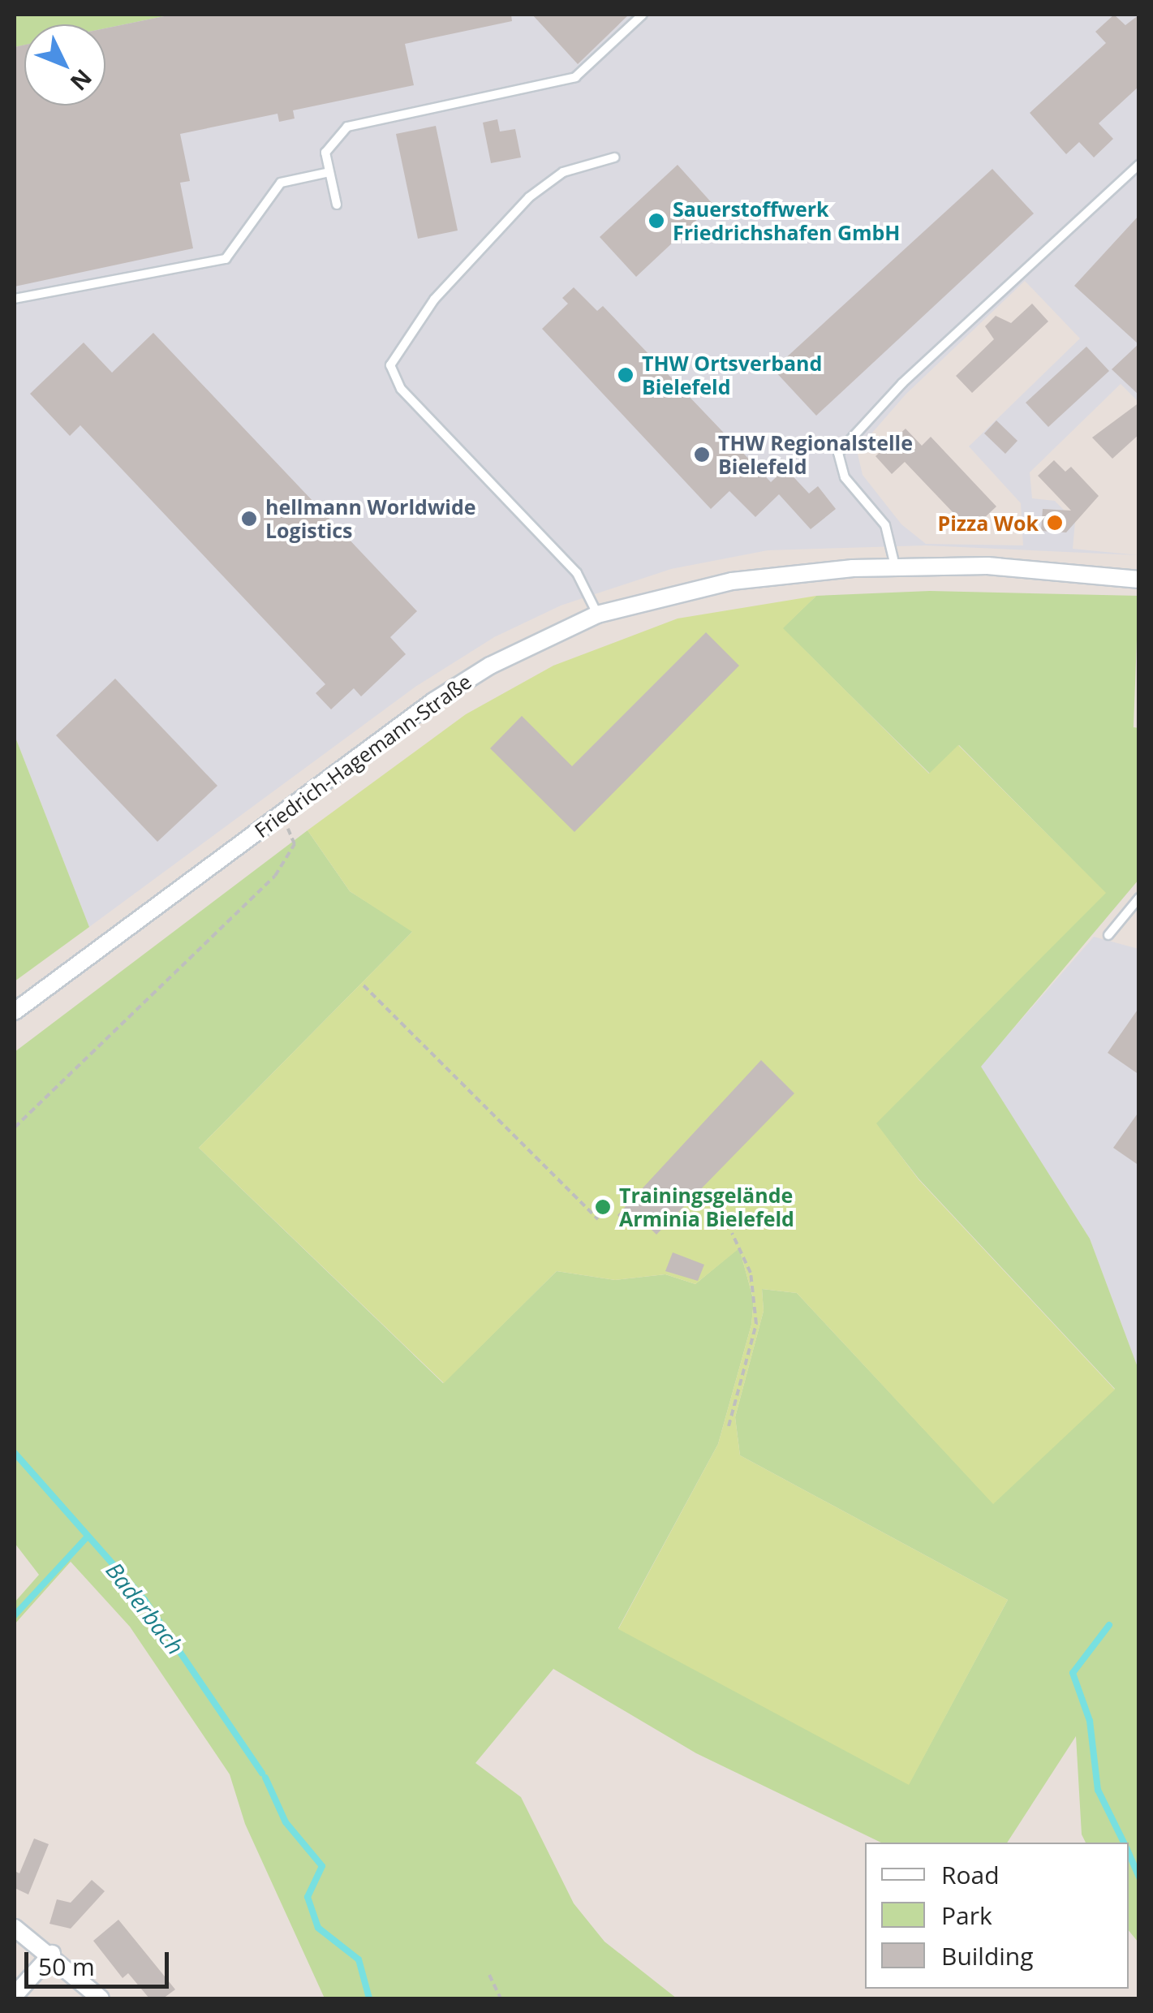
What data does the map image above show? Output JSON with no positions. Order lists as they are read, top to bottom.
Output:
{
  "streets": {
    "street": ["Friedrich-Hagemann-Straße"]
  },
  "water": ["Baderbach"],
  "places": [
    "Sauerstoffwerk Friedrichshafen GmbH",
    "THW Ortsverband Bielefeld",
    "THW Regionalstelle Bielefeld",
    "hellmann Worldwide Logistics",
    "Pizza Wok",
    "Trainingsgelände Arminia Bielefeld"
  ],
  "legend": ["Road", "Park", "Building"],
  "scale_bar": "50 m",
  "north": "bottom right"
}
